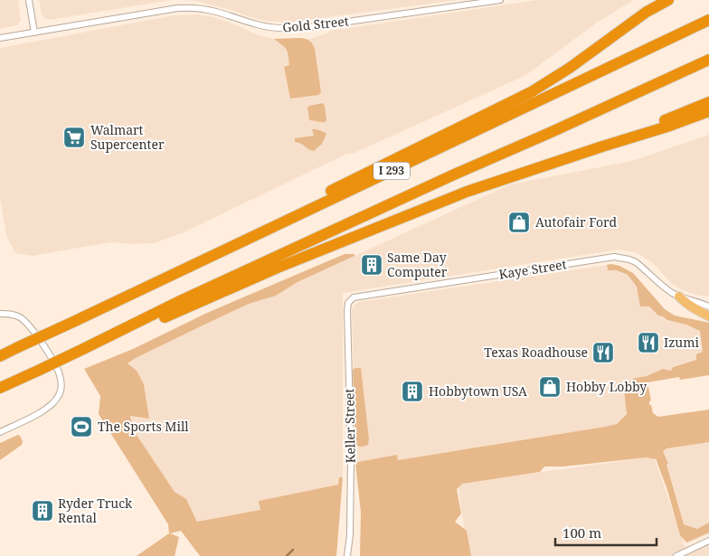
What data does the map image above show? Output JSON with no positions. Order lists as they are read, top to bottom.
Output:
{
  "streets": {
    "highway": ["I 293"],
    "street": ["Gold Street", "Kaye Street", "Keller Street"]
  },
  "crossings": [
    ["Kaye Street", "Keller Street"]
  ],
  "places": {
    "supermarket": ["Walmart Supercenter"],
    "shop": ["Autofair Ford", "Hobby Lobby"],
    "building": ["Same Day Computer", "Hobbytown USA", "Ryder Truck Rental"],
    "restaurant": ["Izumi", "Texas Roadhouse"],
    "sports": ["The Sports Mill"]
  },
  "scale_bar": "100 m"
}
